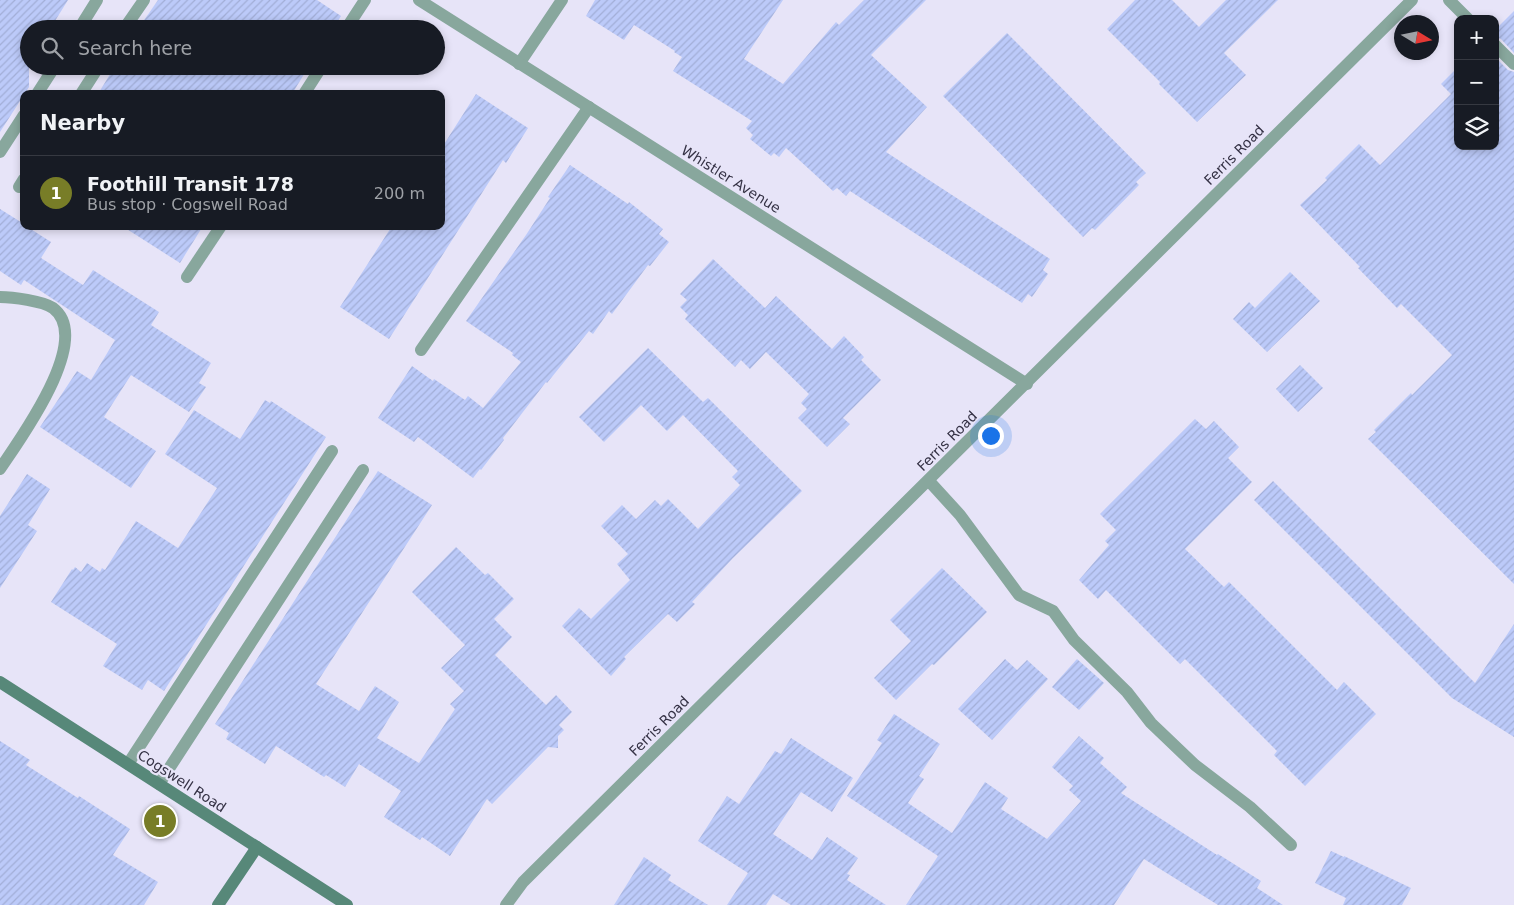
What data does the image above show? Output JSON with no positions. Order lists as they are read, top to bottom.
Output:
{
  "streets": {
    "street": ["Ferris Road", "Whistler Avenue", "Cogswell Road"]
  },
  "crossings": [
    ["Ferris Road", "Whistler Avenue"]
  ],
  "north": "right",
  "page": {
    "map_buttons": ["+", "−"],
    "search": "Search here",
    "heading": "Nearby",
    "list": [
      {
        "mark": "1",
        "name": "Foothill Transit 178",
        "note": "Bus stop · Cogswell Road",
        "value": "200 m"
      }
    ],
    "pins": "1"
  }
}
